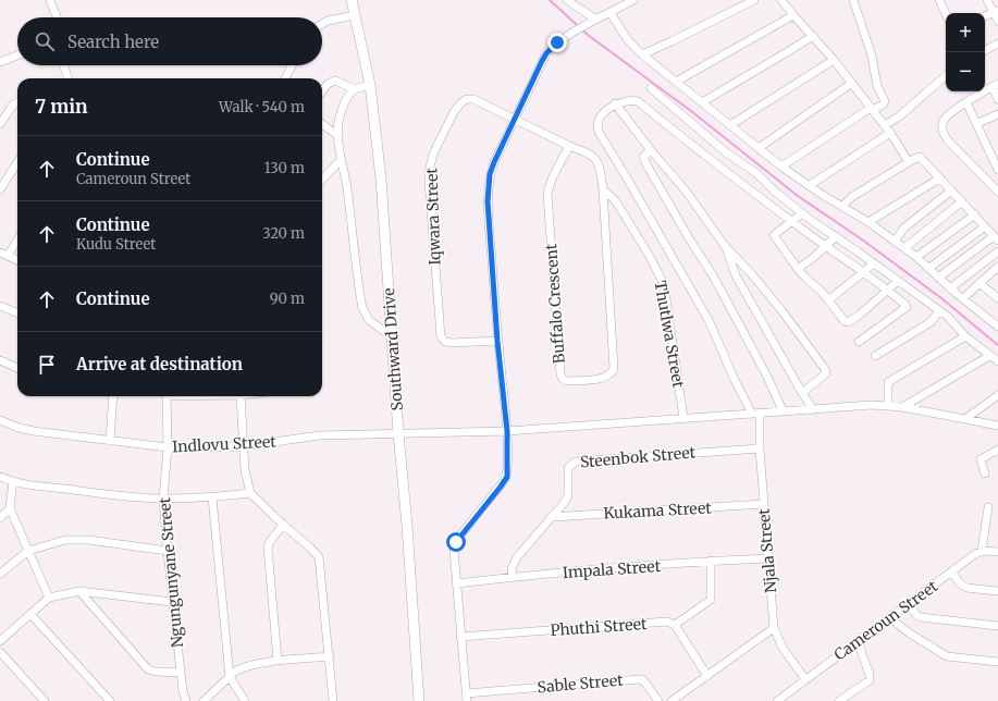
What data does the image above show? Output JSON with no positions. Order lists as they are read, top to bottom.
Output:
{
  "streets": {
    "main road": ["Southward Drive"],
    "street": [
      "Iqwara Street",
      "Buffalo Crescent",
      "Thutlwa Street",
      "Indlovu Street",
      "Steenbok Street",
      "Kukama Street",
      "Njala Street",
      "Impala Street",
      "Ngungunyane Street",
      "Cameroun Street",
      "Phuthi Street",
      "Sable Street"
    ]
  },
  "crossings": [
    ["Buffalo Crescent", "Thutlwa Street"],
    ["Thutlwa Street", "Indlovu Street"],
    ["Southward Drive", "Indlovu Street"],
    ["Indlovu Street", "Njala Street"],
    ["Indlovu Street", "Ngungunyane Street"],
    ["Steenbok Street", "Kukama Street"],
    ["Steenbok Street", "Njala Street"],
    ["Steenbok Street", "Impala Street"],
    ["Kukama Street", "Njala Street"],
    ["Njala Street", "Impala Street"],
    ["Njala Street", "Cameroun Street"]
  ],
  "page": {
    "map_buttons": ["+", "−"],
    "search": "Search here",
    "heading": ["7 min", "Walk · 540 m"],
    "list": [
      ["Continue", "Cameroun Street", "130 m"],
      ["Continue", "Kudu Street", "320 m"],
      ["Continue", "90 m"],
      "Arrive at destination"
    ]
  }
}
